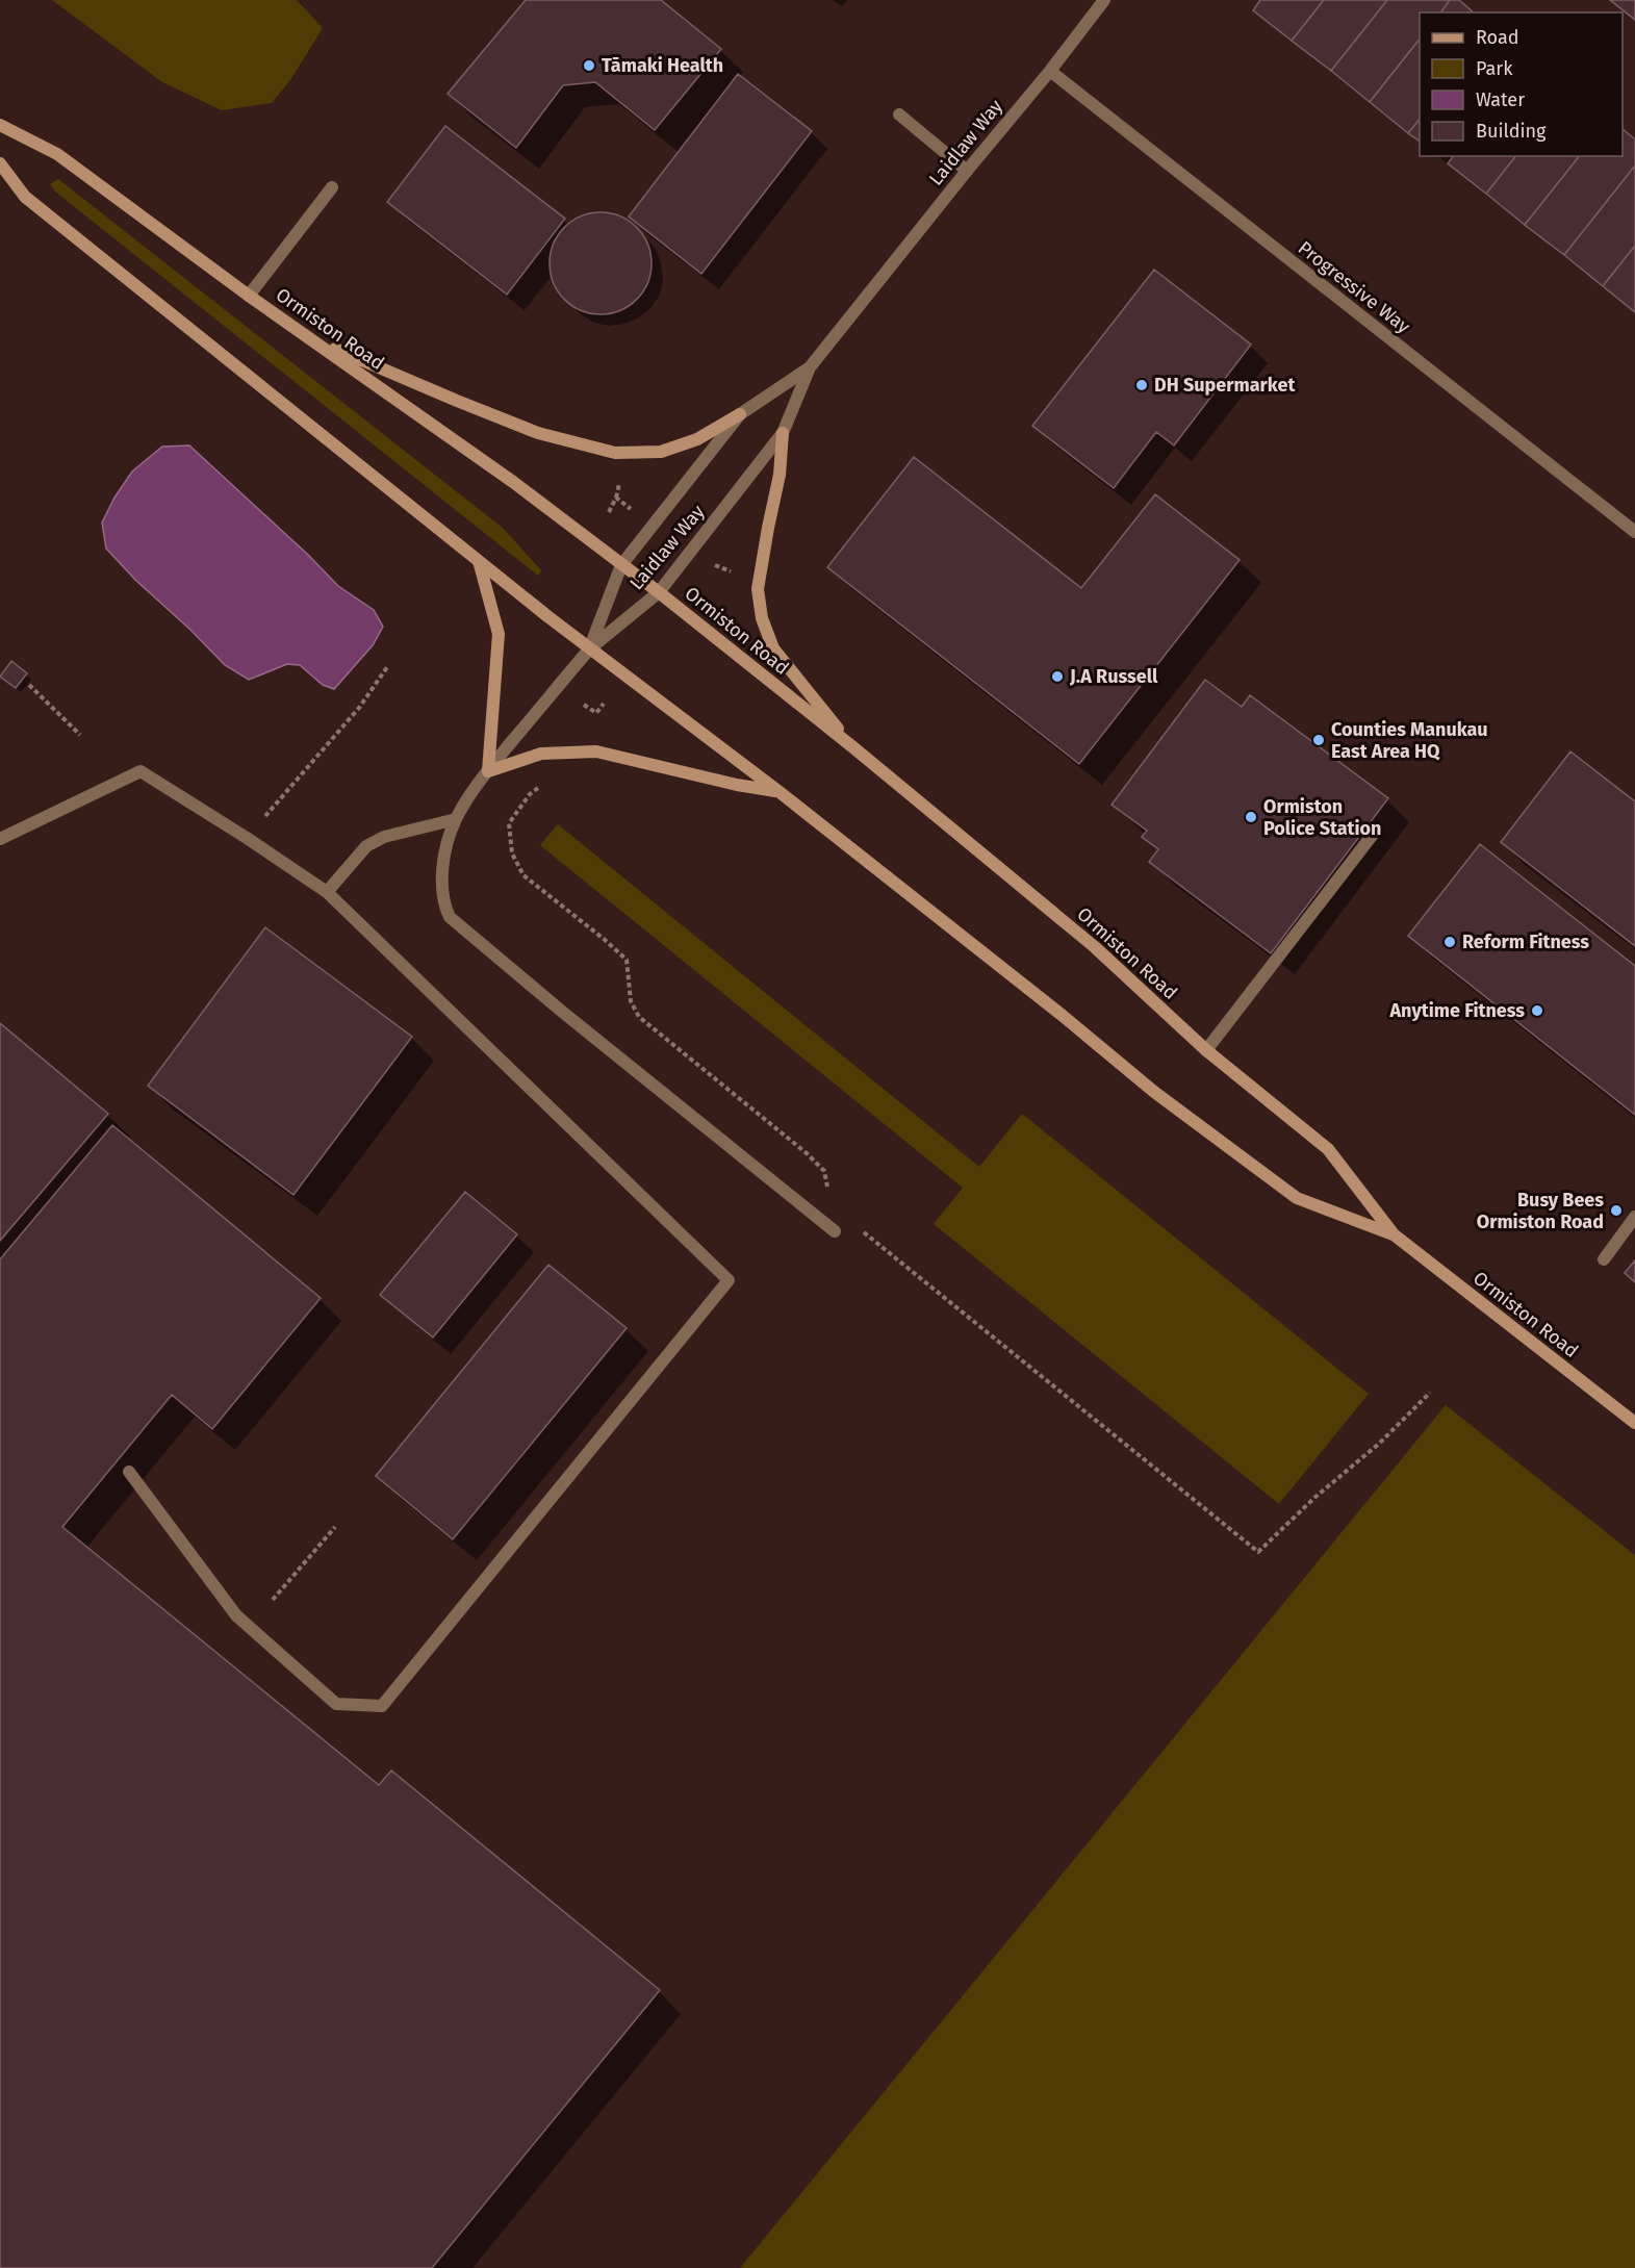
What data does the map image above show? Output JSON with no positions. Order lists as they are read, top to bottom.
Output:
{
  "streets": {
    "main road": ["Ormiston Road"],
    "street": ["Laidlaw Way", "Progressive Way"]
  },
  "crossings": [
    ["Laidlaw Way", "Progressive Way"],
    ["Laidlaw Way", "Ormiston Road"]
  ],
  "places": [
    "Tāmaki Health",
    "DH Supermarket",
    "J.A Russell",
    "Counties Manukau East Area HQ",
    "Ormiston Police Station",
    "Reform Fitness",
    "Anytime Fitness",
    "Busy Bees Ormiston Road"
  ],
  "legend": [
    "Road",
    "Park",
    "Water",
    "Building"
  ]
}
